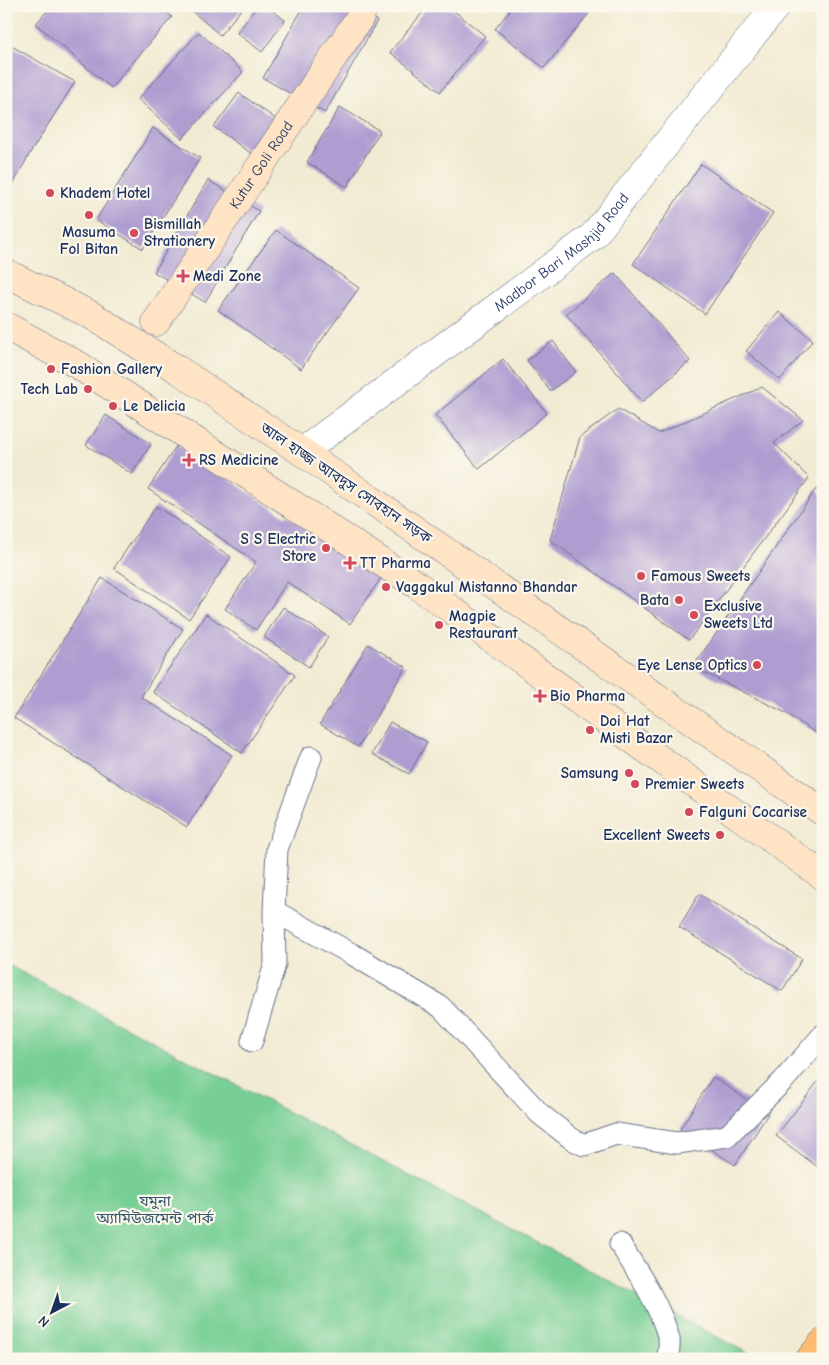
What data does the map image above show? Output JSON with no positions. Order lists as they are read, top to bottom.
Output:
{
  "streets": {
    "street": ["Kutur Goli Road", "Madbor Bari Mashjid Road", "আল হাজ্জ আবদুস সোবহান সড়ক"]
  },
  "crossings": [
    ["Madbor Bari Mashjid Road", "আল হাজ্জ আবদুস সোবহান সড়ক"]
  ],
  "parks": ["যমুনা অ্যামিউজমেন্ট পার্ক"],
  "places": {
    "other": [
      "Khadem Hotel",
      "Masuma Fol Bitan",
      "Bismillah Strationery",
      "Fashion Gallery",
      "Tech Lab",
      "Le Delicia",
      "S S Electric Store",
      "Famous Sweets",
      "Vaggakul Mistanno Bhandar",
      "Bata",
      "Exclusive Sweets Ltd",
      "Magpie Restaurant",
      "Eye Lense Optics",
      "Doi Hat Misti Bazar",
      "Samsung",
      "Premier Sweets",
      "Falguni Cocarise",
      "Excellent Sweets"
    ],
    "health": [
      "Medi Zone",
      "RS Medicine",
      "TT Pharma",
      "Bio Pharma"
    ]
  },
  "north": "bottom left"
}
